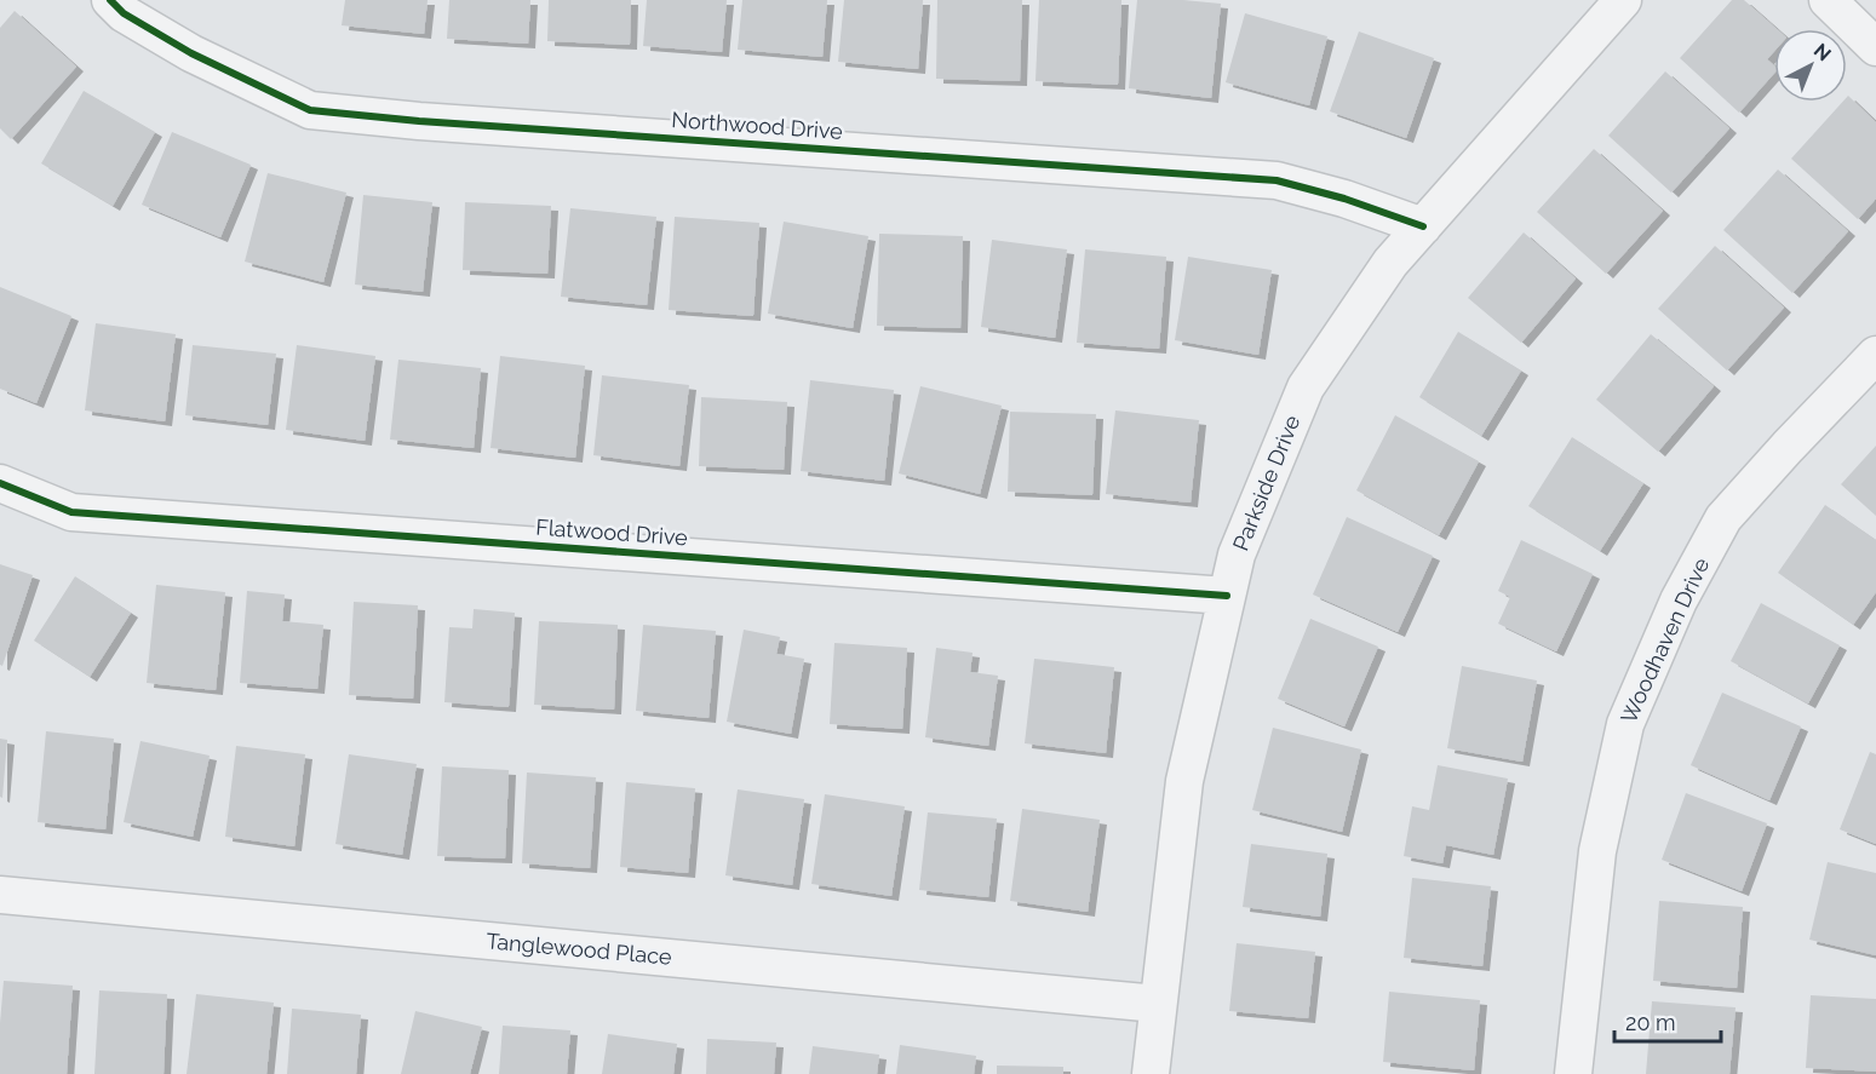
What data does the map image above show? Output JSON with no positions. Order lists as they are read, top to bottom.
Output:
{
  "streets": {
    "street": [
      "Northwood Drive",
      "Parkside Drive",
      "Flatwood Drive",
      "Woodhaven Drive",
      "Tanglewood Place"
    ]
  },
  "crossings": [
    ["Northwood Drive", "Parkside Drive"],
    ["Parkside Drive", "Flatwood Drive"],
    ["Parkside Drive", "Tanglewood Place"]
  ],
  "scale_bar": "20 m",
  "north": "top right"
}
